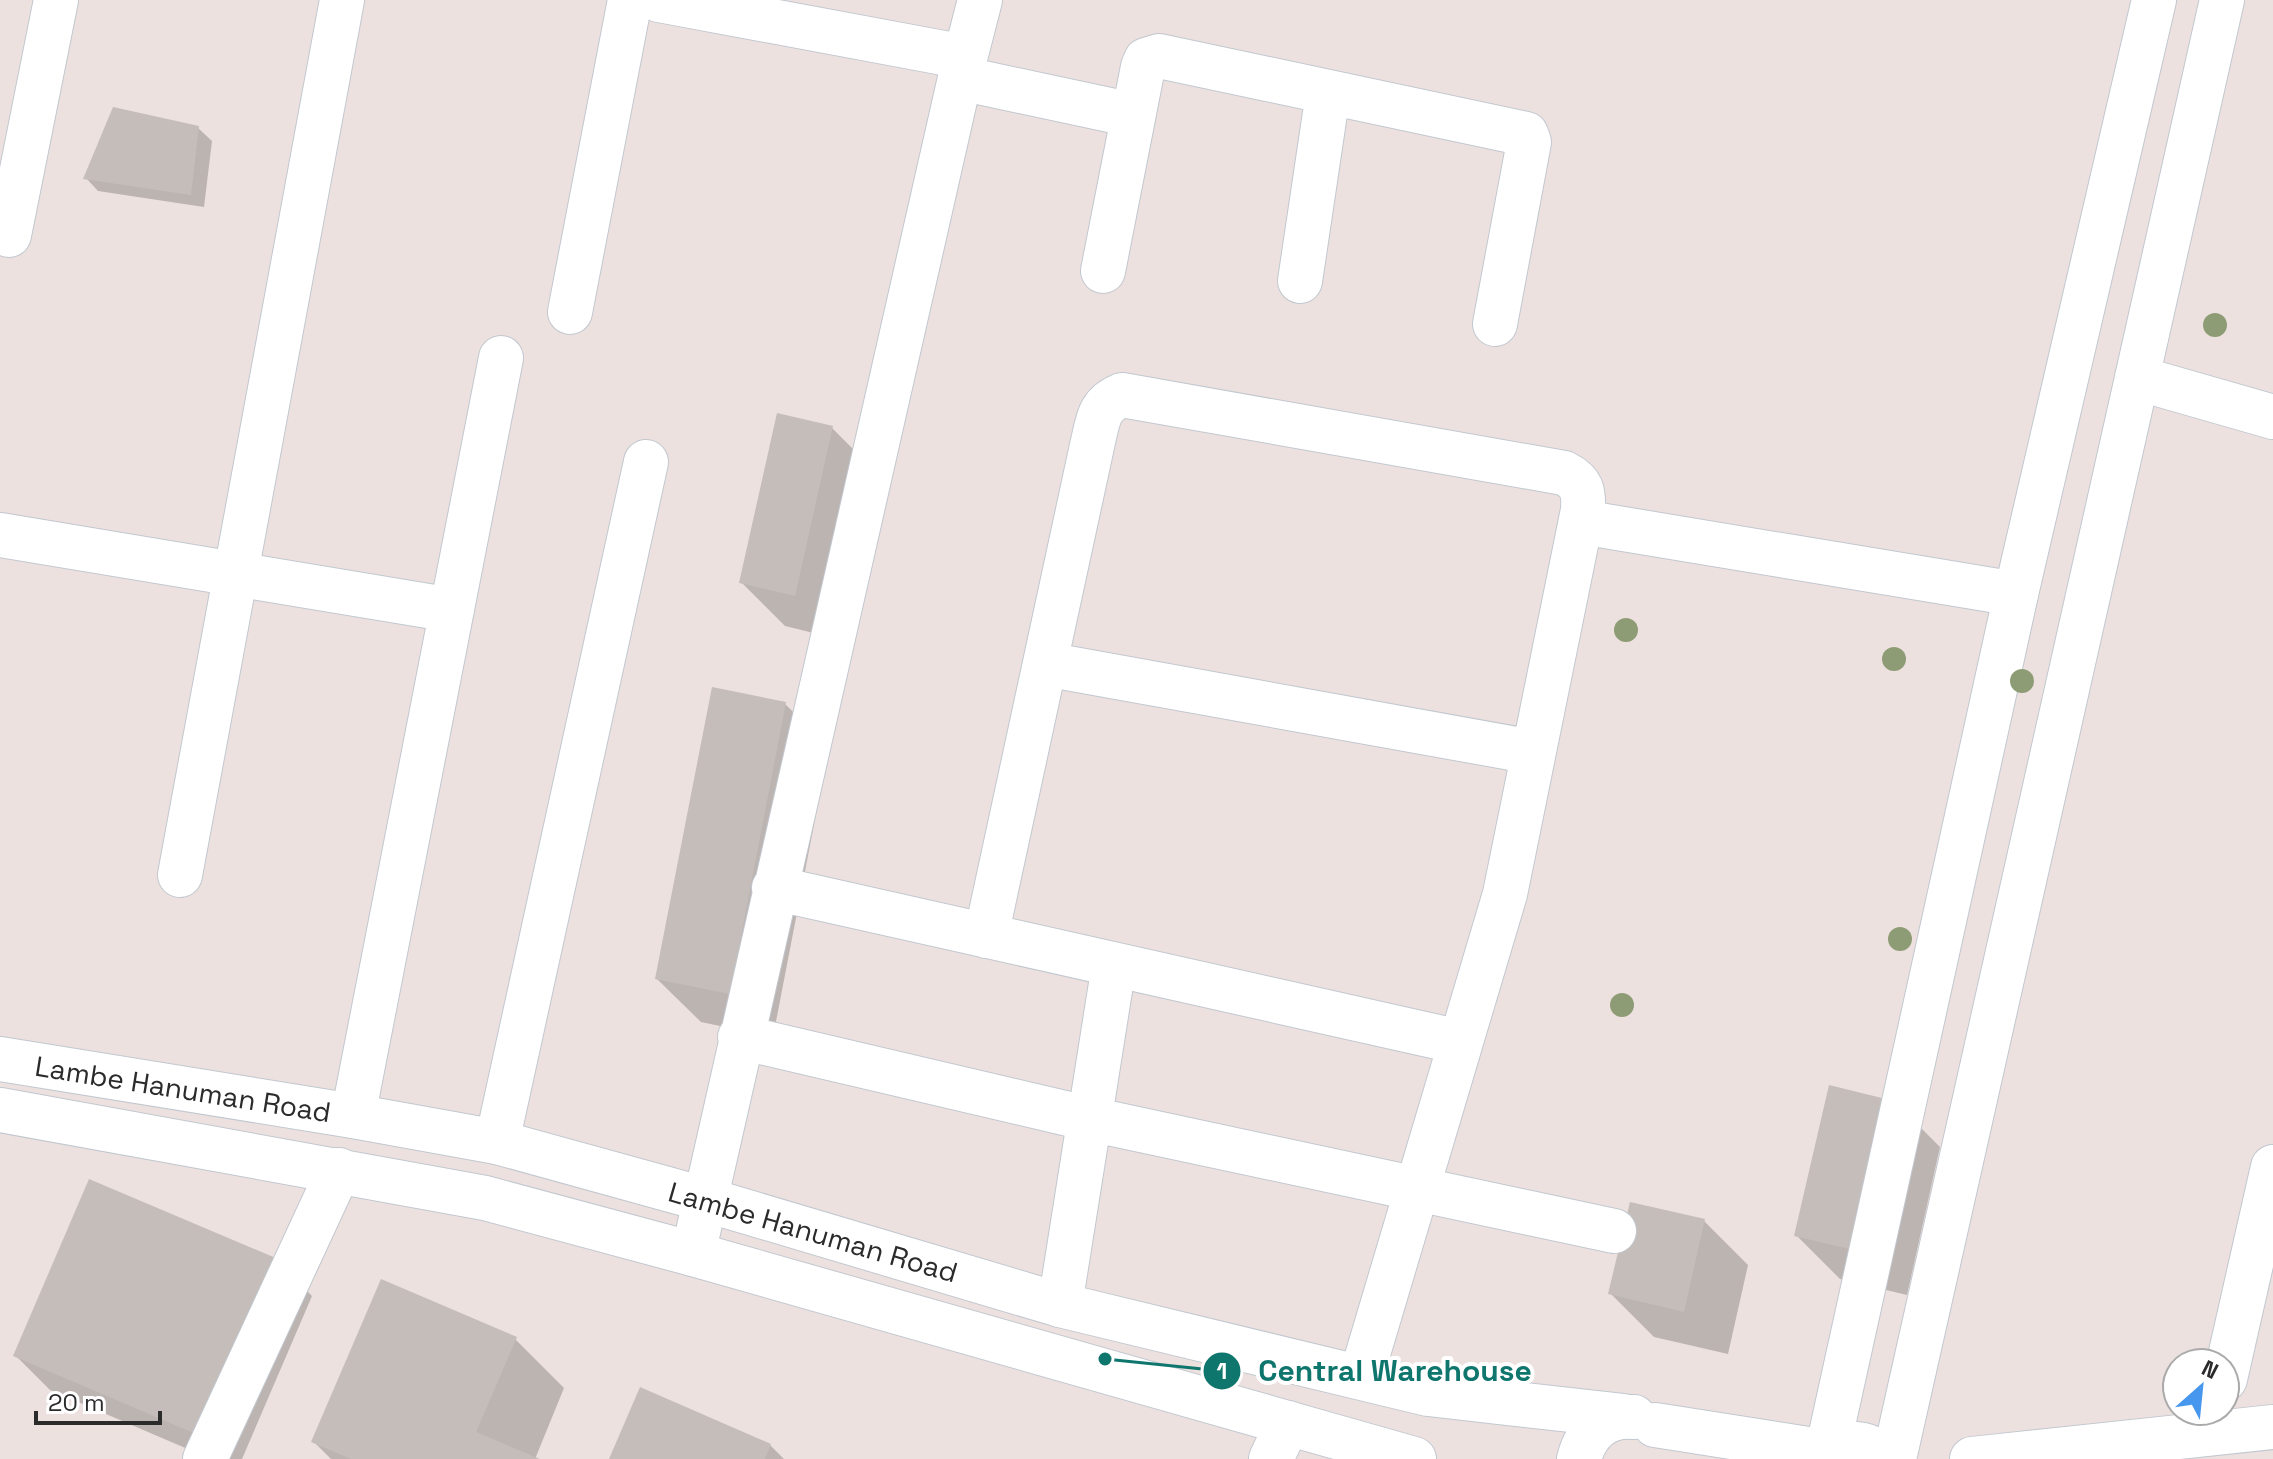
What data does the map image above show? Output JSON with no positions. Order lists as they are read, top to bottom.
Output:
{
  "streets": {
    "street": ["Lambe Hanuman Road"]
  },
  "places": ["Central Warehouse"],
  "scale_bar": "20 m",
  "north": "top right"
}
